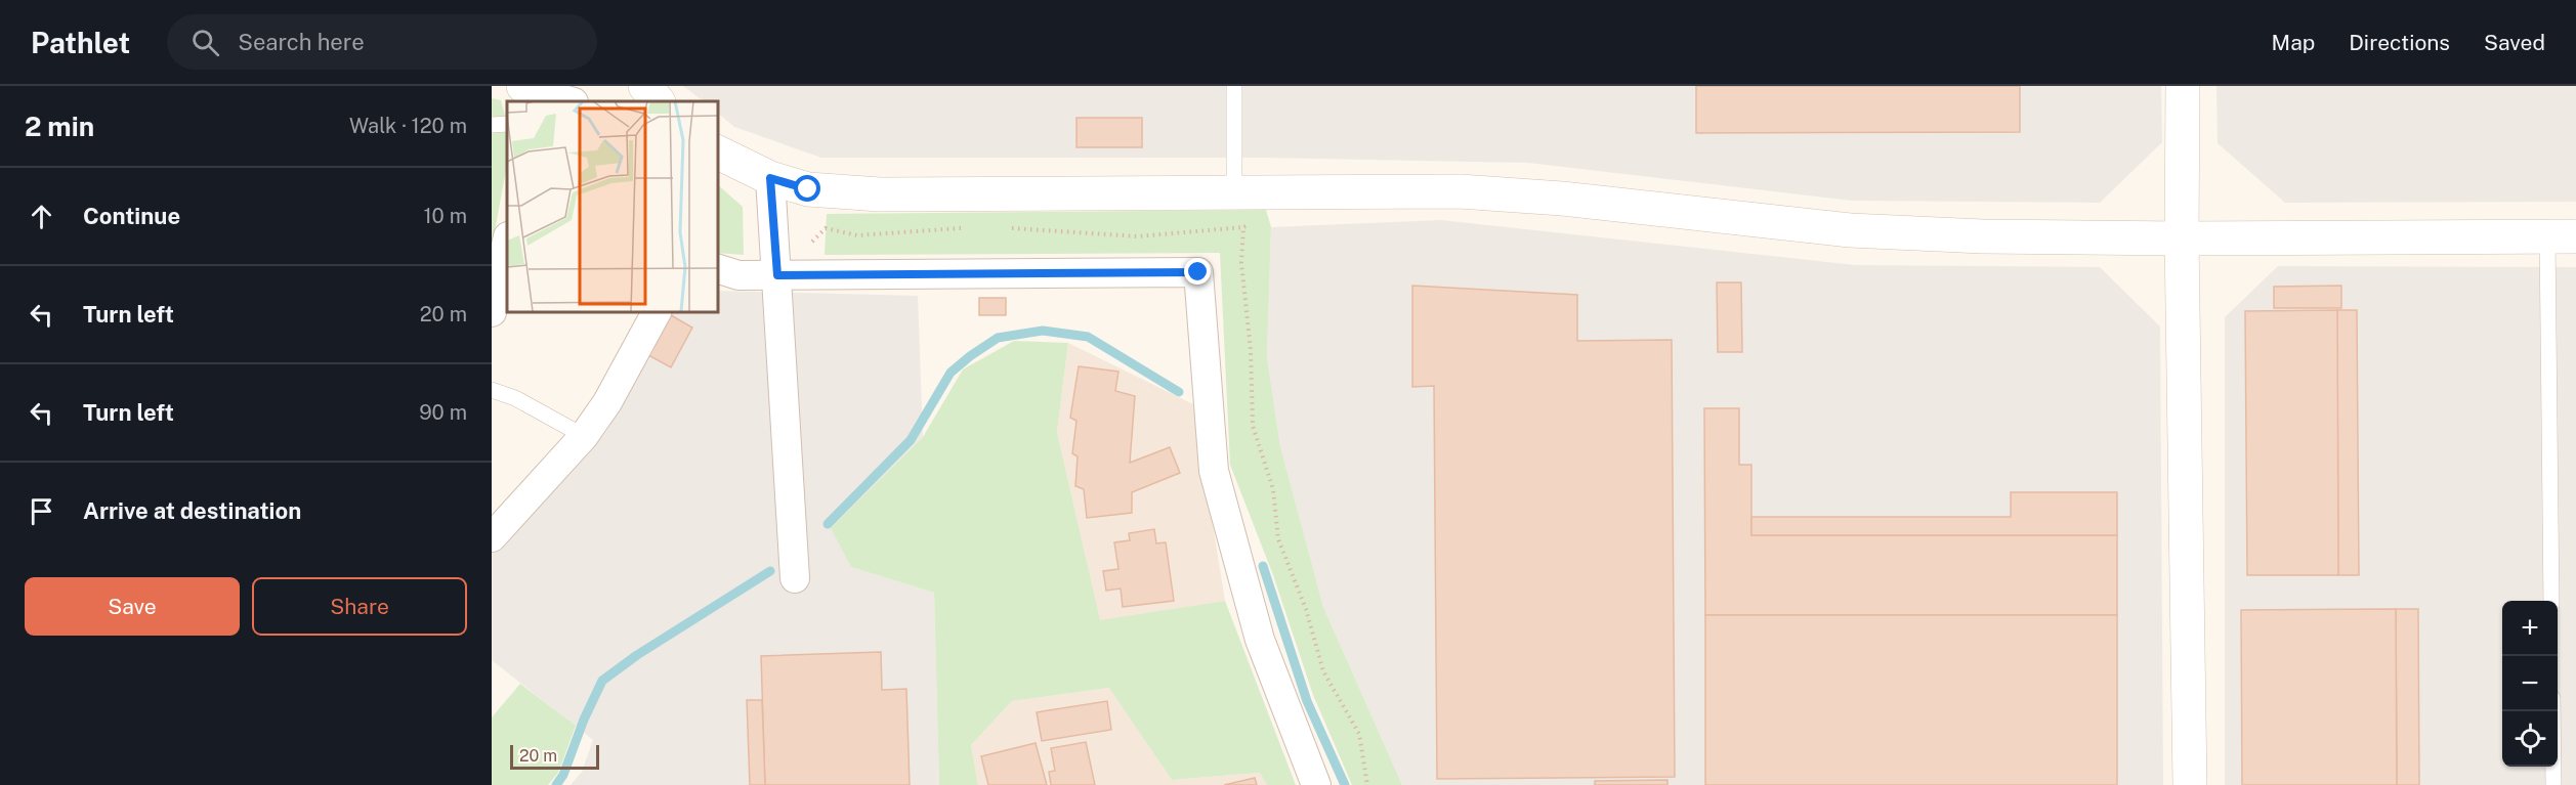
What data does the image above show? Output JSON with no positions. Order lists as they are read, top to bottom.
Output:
{
  "scale_bar": "20 m",
  "page": {
    "header": "Pathlet",
    "search": "Search here",
    "nav": ["Map", "Directions", "Saved"],
    "heading": ["2 min", "Walk · 120 m"],
    "list": [
      ["Continue", "10 m"],
      ["Turn left", "20 m"],
      ["Turn left", "90 m"],
      "Arrive at destination"
    ],
    "buttons": ["Save", "Share"],
    "map_buttons": ["+", "−"],
    "scale": "20 m"
  }
}
